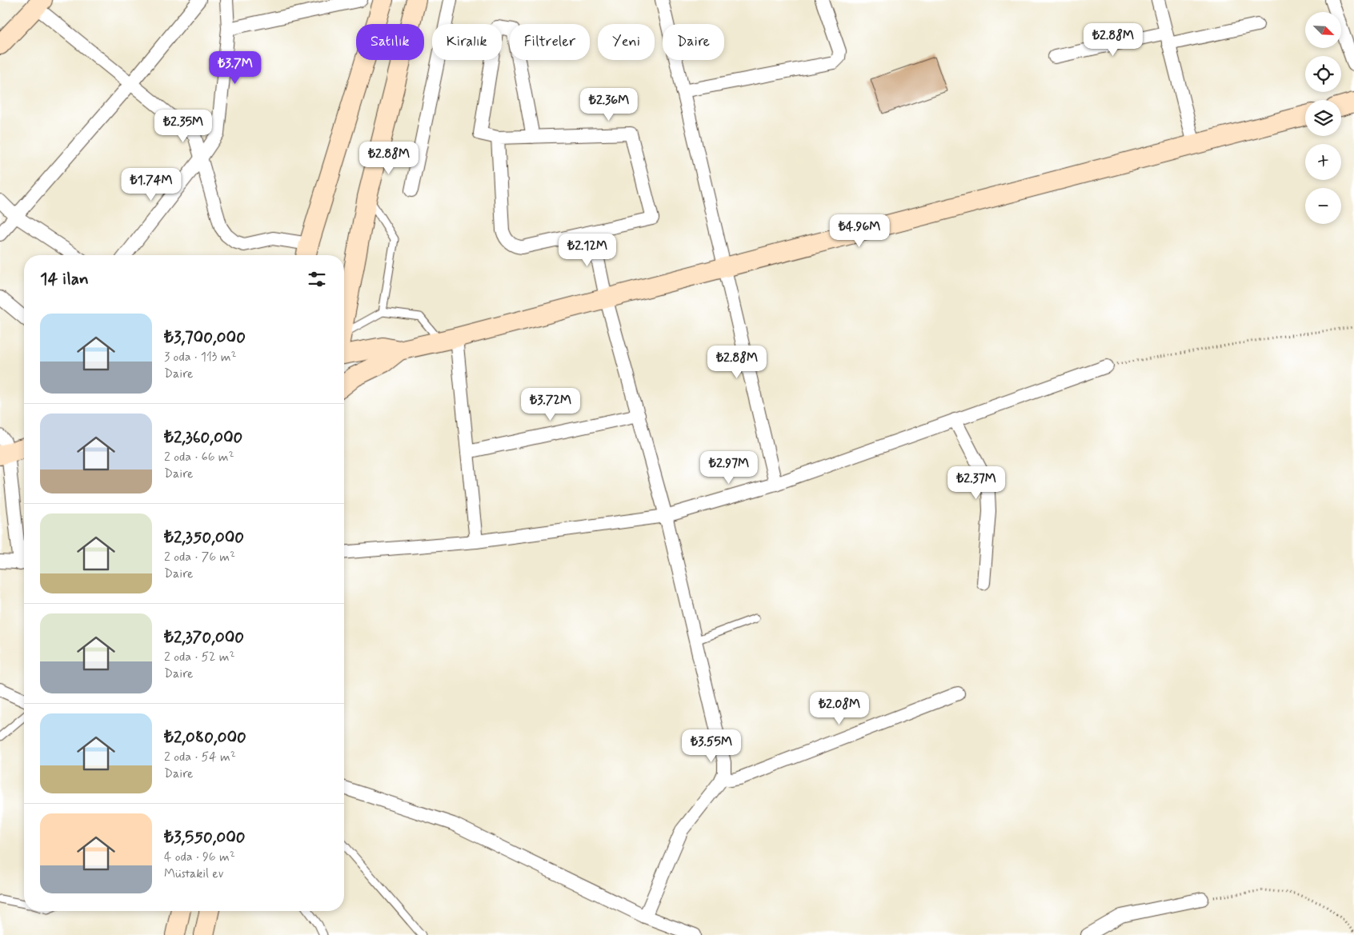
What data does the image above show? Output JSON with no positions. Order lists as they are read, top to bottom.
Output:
{
  "north": "bottom right",
  "page": {
    "map_buttons": ["+", "−"],
    "price": [
      "₺2.88M",
      "₺3.7M",
      "₺2.36M",
      "₺2.35M",
      "₺2.88M",
      "₺1.74M",
      "₺4.96M",
      "₺2.12M",
      "₺2.88M",
      "₺3.72M",
      "₺2.97M",
      "₺2.37M",
      "₺2.08M",
      "₺3.55M"
    ],
    "chip": [
      "Satılık",
      "Kiralık",
      "Filtreler",
      "Yeni",
      "Daire"
    ],
    "heading": "14 ilan",
    "list": [
      {
        "name": "₺3,700,000",
        "note": "3 oda · 113 m² · Daire"
      },
      {
        "name": "₺2,360,000",
        "note": "2 oda · 66 m² · Daire"
      },
      {
        "name": "₺2,350,000",
        "note": "2 oda · 76 m² · Daire"
      },
      {
        "name": "₺2,370,000",
        "note": "2 oda · 52 m² · Daire"
      },
      {
        "name": "₺2,080,000",
        "note": "2 oda · 54 m² · Daire"
      },
      {
        "name": "₺3,550,000",
        "note": "4 oda · 96 m² · Müstakil ev"
      }
    ]
  }
}
